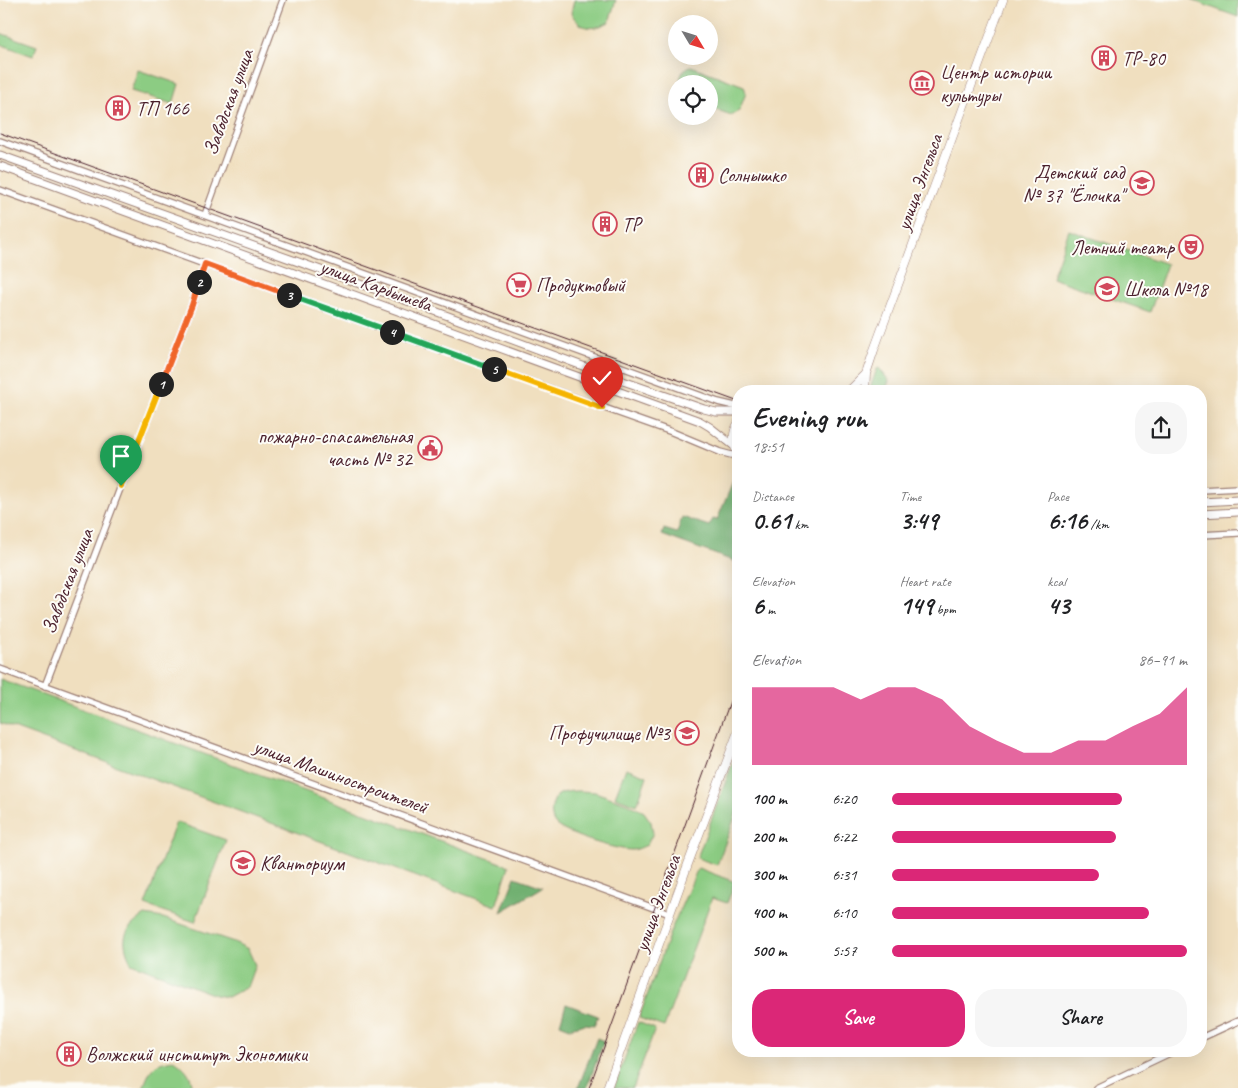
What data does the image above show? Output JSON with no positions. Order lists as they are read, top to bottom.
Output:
{
  "streets": {
    "main road": ["улица Энгельса"],
    "street": ["Заводская улица", "улица Карбышева", "улица Машиностроителей"]
  },
  "crossings": [
    ["Заводская улица", "улица Карбышева"],
    ["Заводская улица", "улица Машиностроителей"],
    ["улица Энгельса", "улица Машиностроителей"]
  ],
  "places": {
    "building": [
      "ТР-80",
      "ТП 166",
      "Солнышко",
      "ТР",
      "Волжский институт Экономики"
    ],
    "museum": ["Центр истории культуры"],
    "school or university": [
      "Детский сад № 37 \"Ёлочка\"",
      "Школа №18",
      "Профучилище №3",
      "Кванториум"
    ],
    "theatre": ["Летний театр"],
    "supermarket": ["Продуктовый"],
    "public building": ["пожарно-спасательная часть № 32"]
  },
  "north": "bottom right",
  "page": {
    "pins": [
      "2",
      "3",
      "4",
      "5",
      "1"
    ],
    "heading": ["Evening run", "18:51"],
    "stats": [
      ["Distance", "0.61 km"],
      ["Time", "3:49"],
      ["Pace", "6:16 /km"],
      ["Elevation", "6 m"],
      ["Heart rate", "149 bpm"],
      ["kcal", "43"]
    ],
    "chart": ["Elevation", "86–91 m"],
    "list": [
      {
        "name": "100 m",
        "note": "6:20"
      },
      {
        "name": "200 m",
        "note": "6:22"
      },
      {
        "name": "300 m",
        "note": "6:31"
      },
      {
        "name": "400 m",
        "note": "6:10"
      },
      {
        "name": "500 m",
        "note": "5:57"
      }
    ],
    "buttons": ["Save", "Share"]
  }
}
